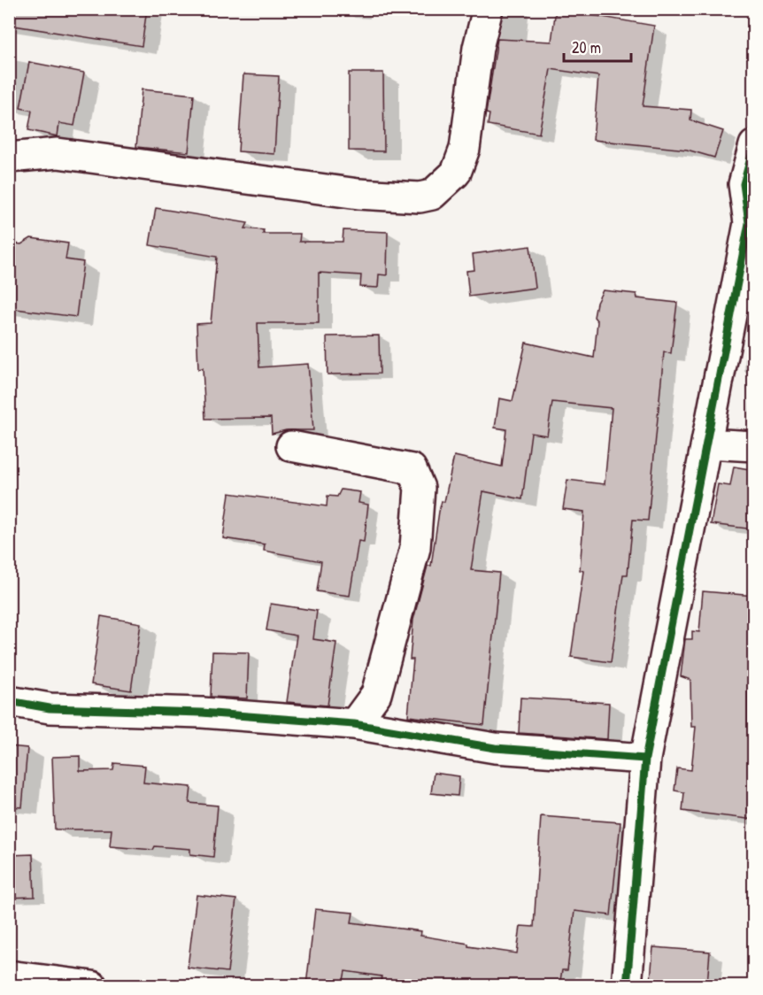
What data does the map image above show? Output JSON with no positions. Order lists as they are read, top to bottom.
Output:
{
  "scale_bar": "20 m"
}
